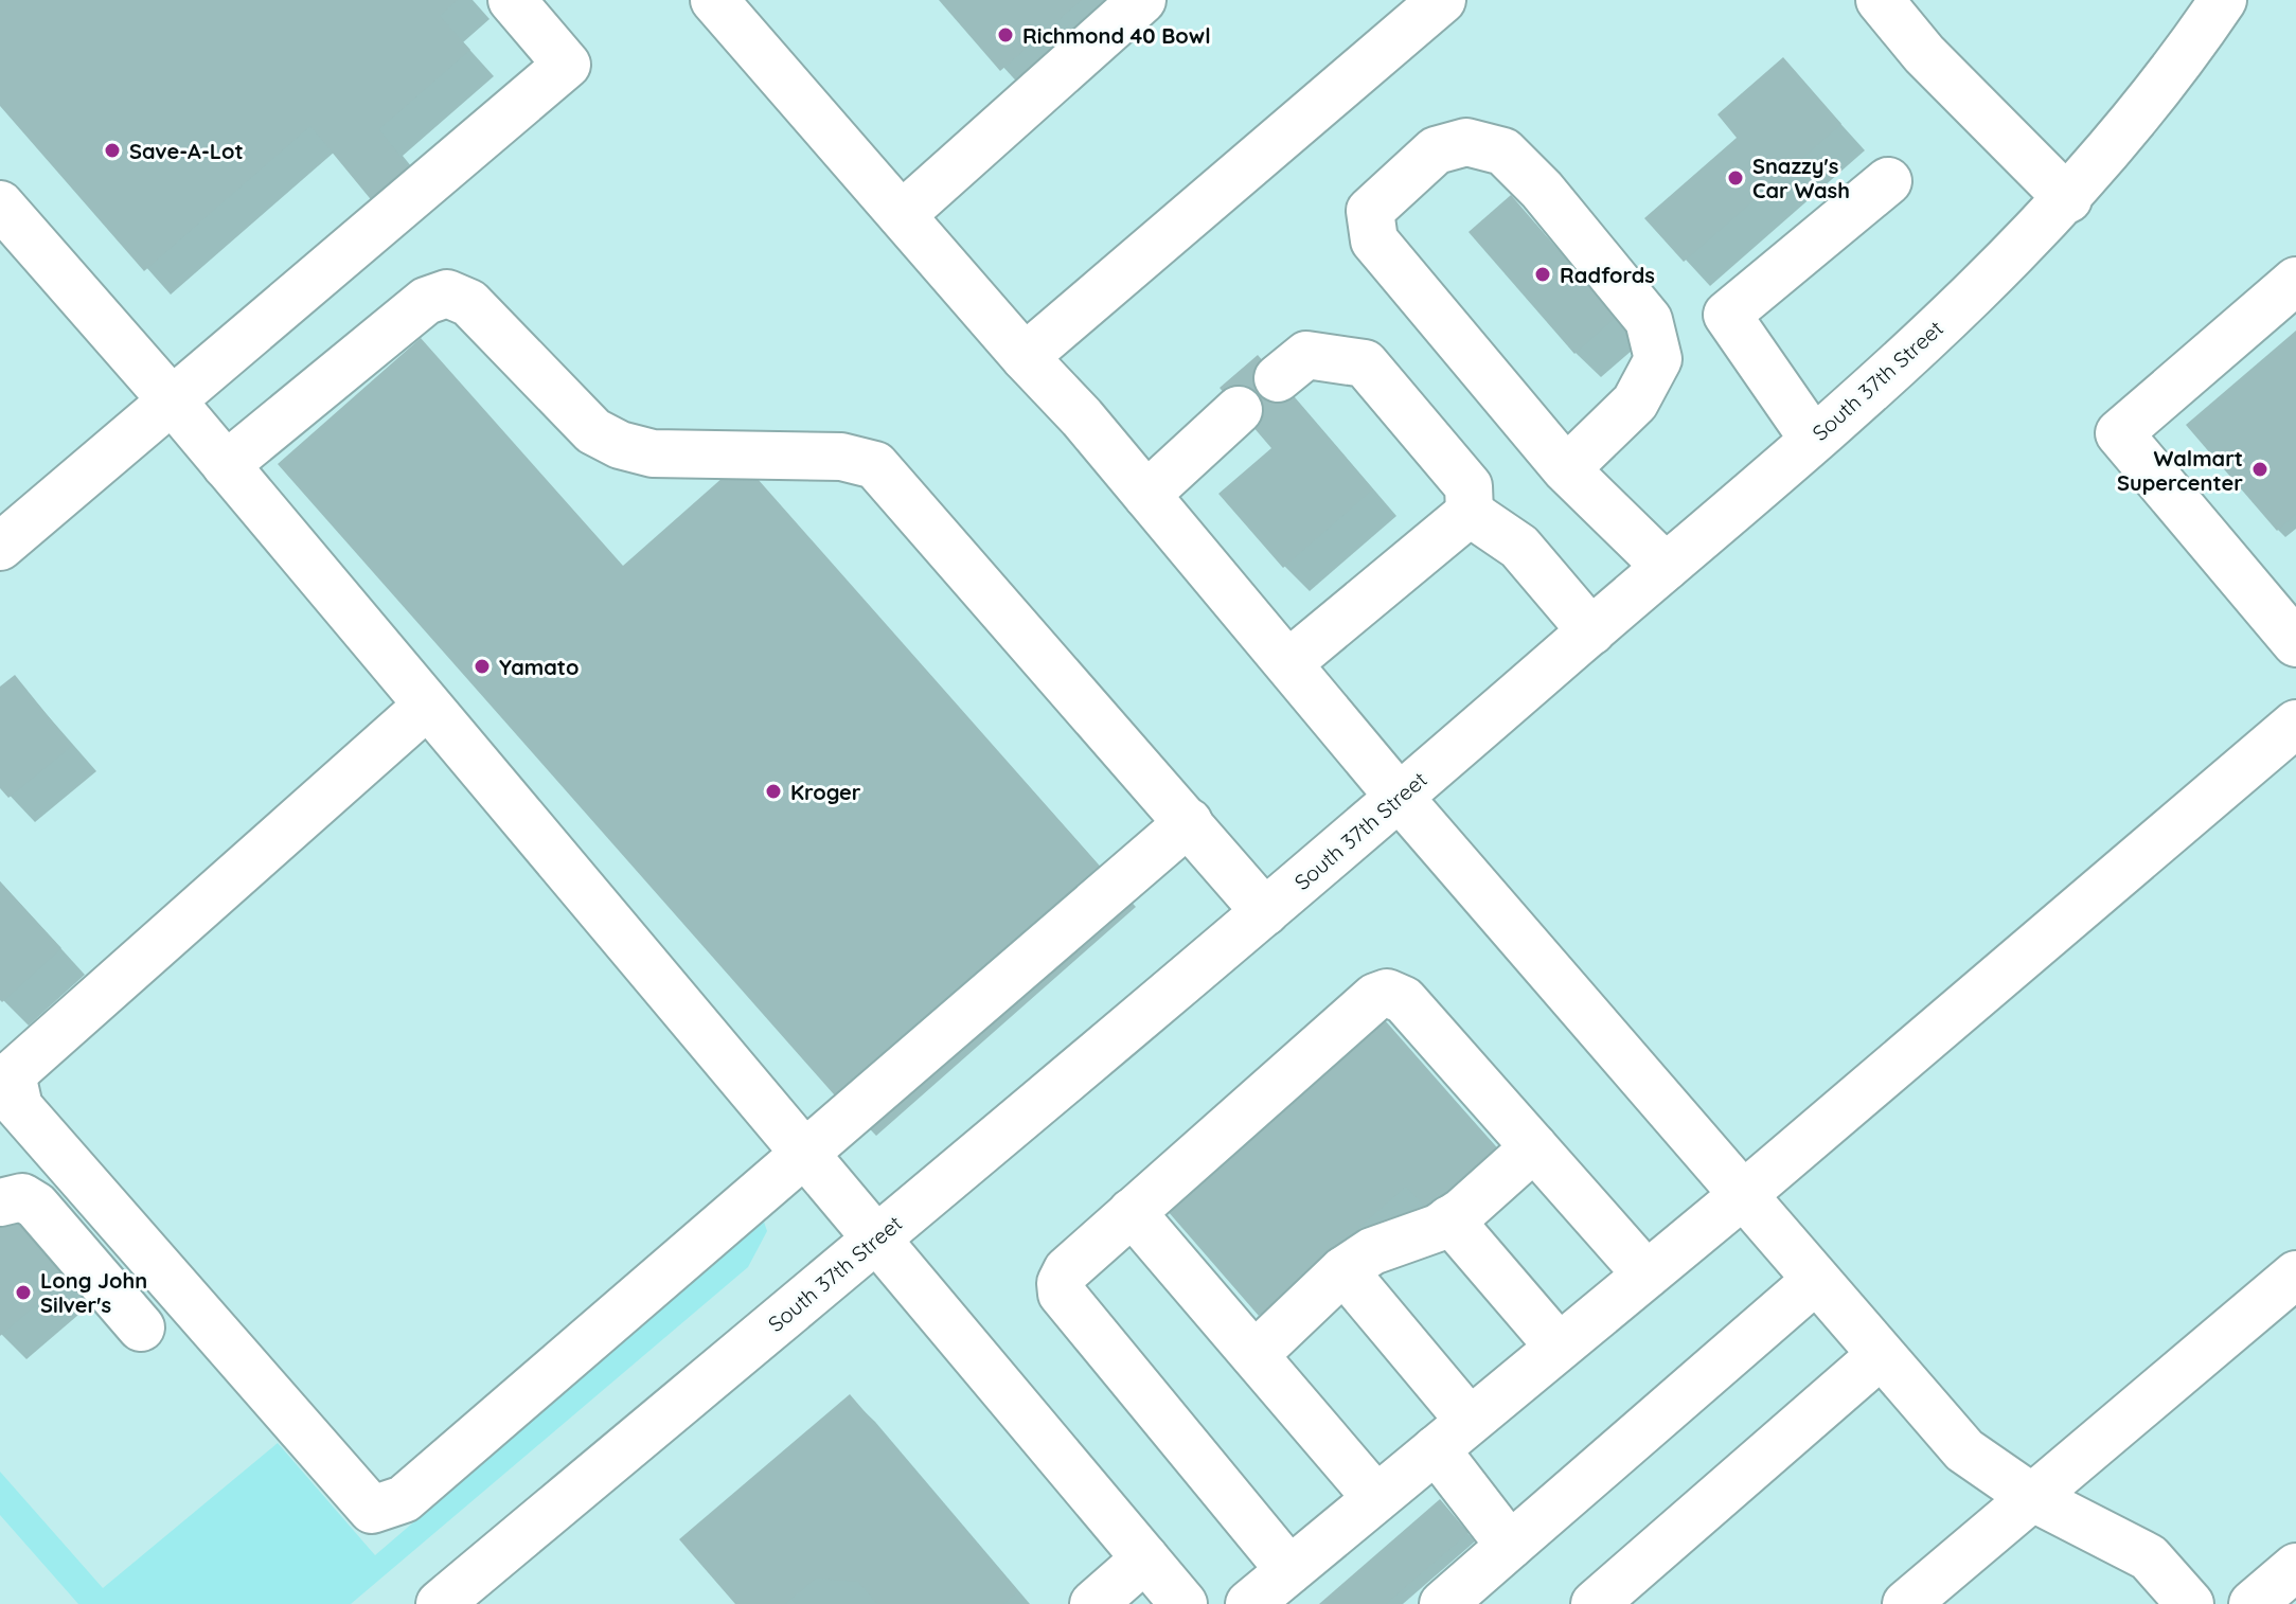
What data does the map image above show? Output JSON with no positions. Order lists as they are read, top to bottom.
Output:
{
  "streets": {
    "street": ["South 37th Street"]
  },
  "places": [
    "Richmond 40 Bowl",
    "Save-A-Lot",
    "Snazzy's Car Wash",
    "Radfords",
    "Walmart Supercenter",
    "Yamato",
    "Kroger",
    "Long John Silver's"
  ]
}
